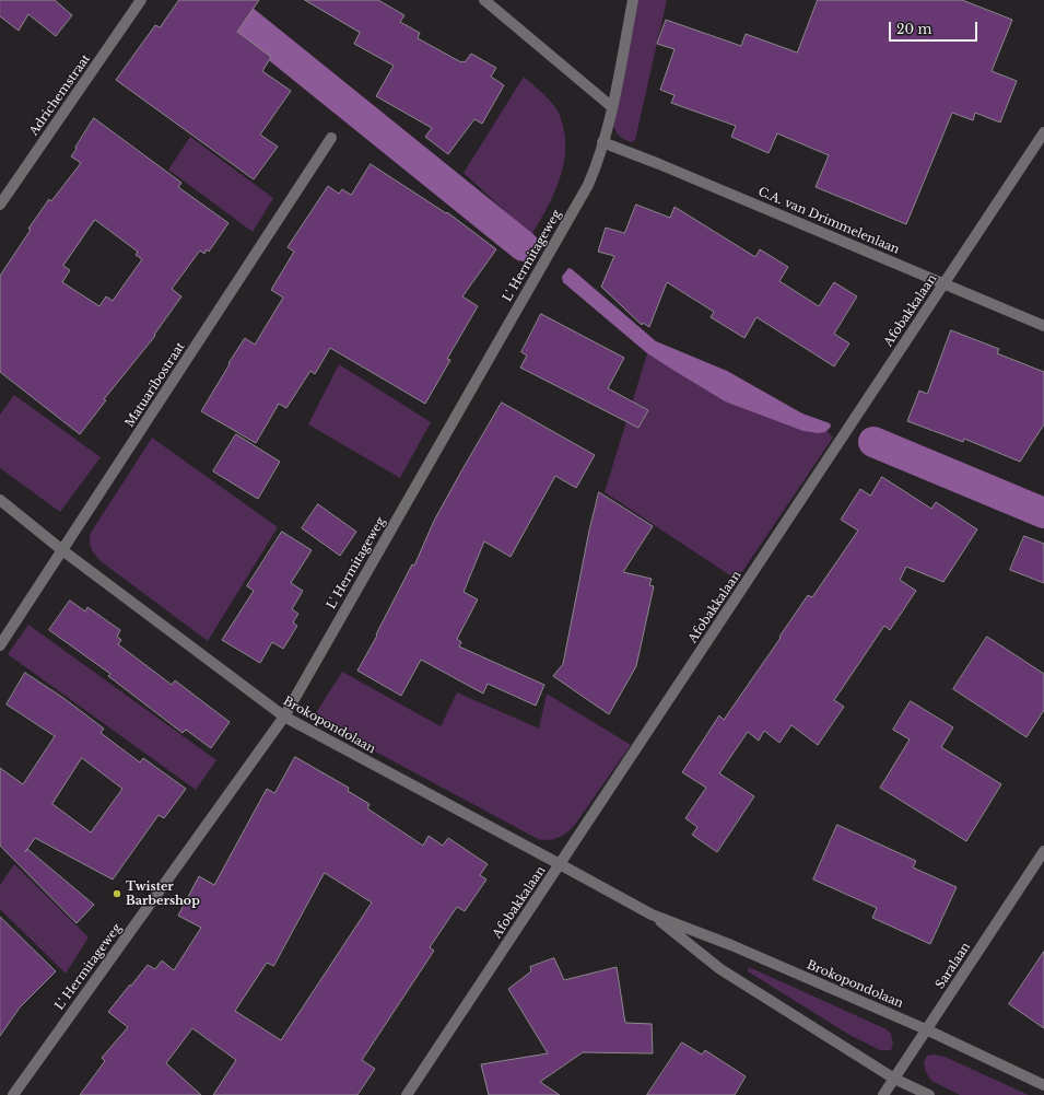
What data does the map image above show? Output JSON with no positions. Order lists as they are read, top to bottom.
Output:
{
  "streets": {
    "street": [
      "Adrichemstraat",
      "C.A. van Drimmelenlaan",
      "L' Hermitageweg",
      "Afobakkalaan",
      "Matuaribostraat",
      "Brokopondolaan",
      "Saralaan"
    ]
  },
  "crossings": [
    ["C.A. van Drimmelenlaan", "L' Hermitageweg"],
    ["C.A. van Drimmelenlaan", "Afobakkalaan"],
    ["L' Hermitageweg", "Brokopondolaan"],
    ["Afobakkalaan", "Brokopondolaan"],
    ["Matuaribostraat", "Brokopondolaan"],
    ["Brokopondolaan", "Saralaan"]
  ],
  "places": ["Twister Barbershop"],
  "scale_bar": "20 m"
}
